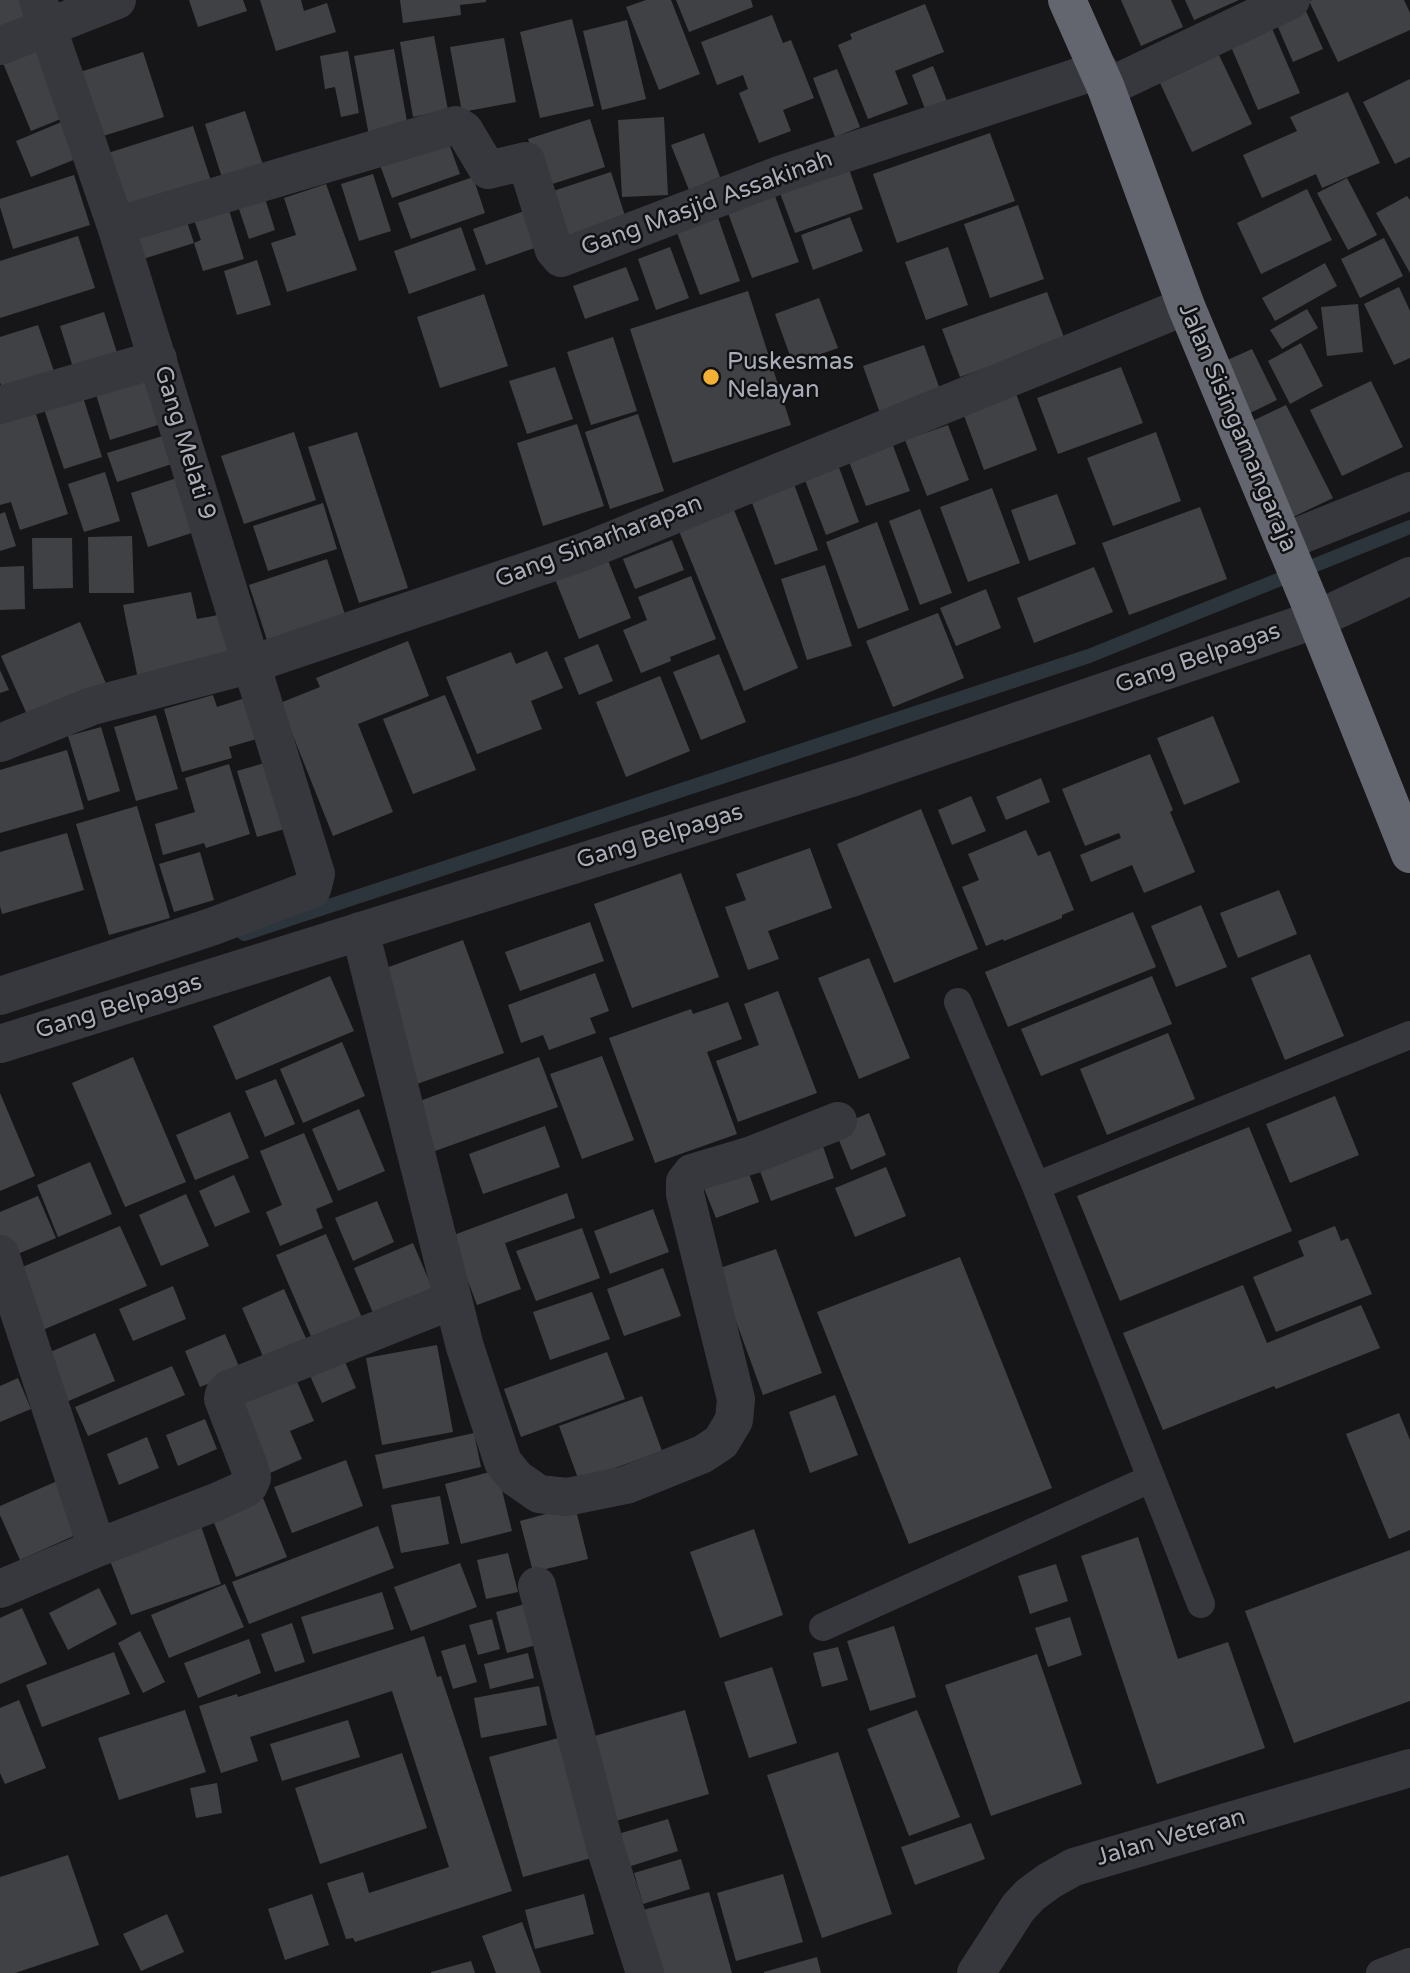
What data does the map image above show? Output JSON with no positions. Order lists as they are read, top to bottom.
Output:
{
  "streets": {
    "highway": ["Jalan Sisingamangaraja"],
    "street": [
      "Gang Masjid Assakinah",
      "Gang Melati 9",
      "Gang Sinarharapan",
      "Gang Belpagas",
      "Jalan Veteran"
    ]
  },
  "crossings": [
    ["Gang Masjid Assakinah", "Jalan Sisingamangaraja"],
    ["Gang Masjid Assakinah", "Gang Melati 9"],
    ["Jalan Sisingamangaraja", "Gang Sinarharapan"],
    ["Jalan Sisingamangaraja", "Gang Belpagas"],
    ["Gang Melati 9", "Gang Sinarharapan"],
    ["Gang Melati 9", "Gang Belpagas"]
  ],
  "places": ["Puskesmas Nelayan"]
}
